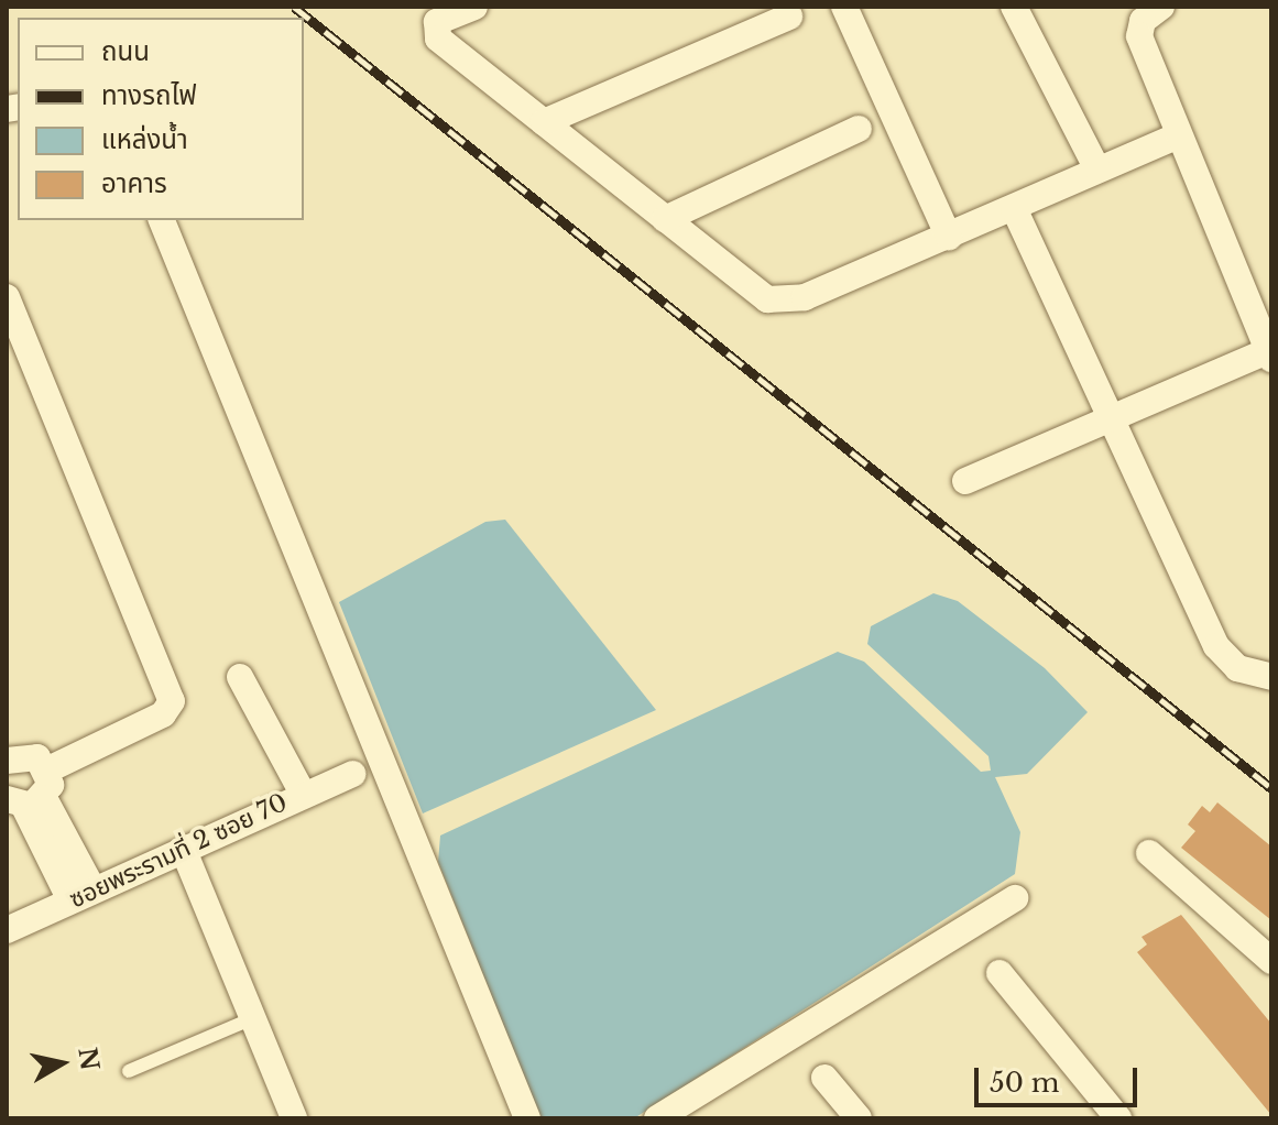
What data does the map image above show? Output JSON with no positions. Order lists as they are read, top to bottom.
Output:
{
  "streets": {
    "street": ["ซอยพระรามที่ 2 ซอย 70"]
  },
  "legend": [
    "ถนน",
    "ทางรถไฟ",
    "แหล่งน้ำ",
    "อาคาร"
  ],
  "scale_bar": "50 m",
  "north": "right"
}
